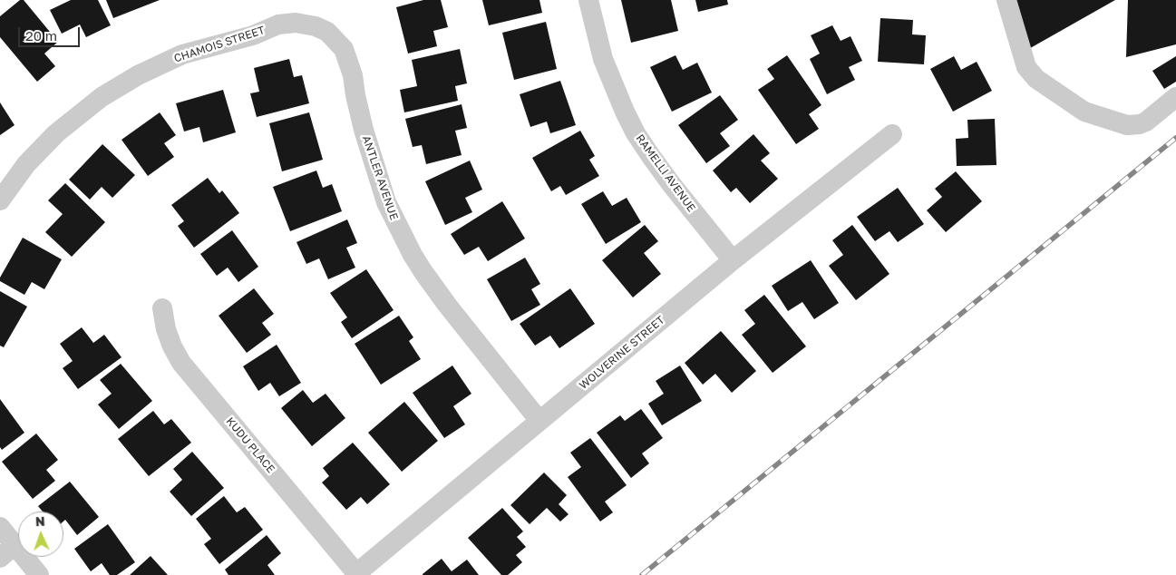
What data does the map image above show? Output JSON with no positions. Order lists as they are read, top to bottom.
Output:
{
  "streets": {
    "street": [
      "CHAMOIS STREET",
      "RAMELLI AVENUE",
      "ANTLER AVENUE",
      "WOLVERINE STREET",
      "KUDU PLACE"
    ]
  },
  "crossings": [
    ["CHAMOIS STREET", "ANTLER AVENUE"],
    ["RAMELLI AVENUE", "WOLVERINE STREET"],
    ["ANTLER AVENUE", "WOLVERINE STREET"],
    ["WOLVERINE STREET", "KUDU PLACE"]
  ],
  "scale_bar": "20 m",
  "north": "top"
}
